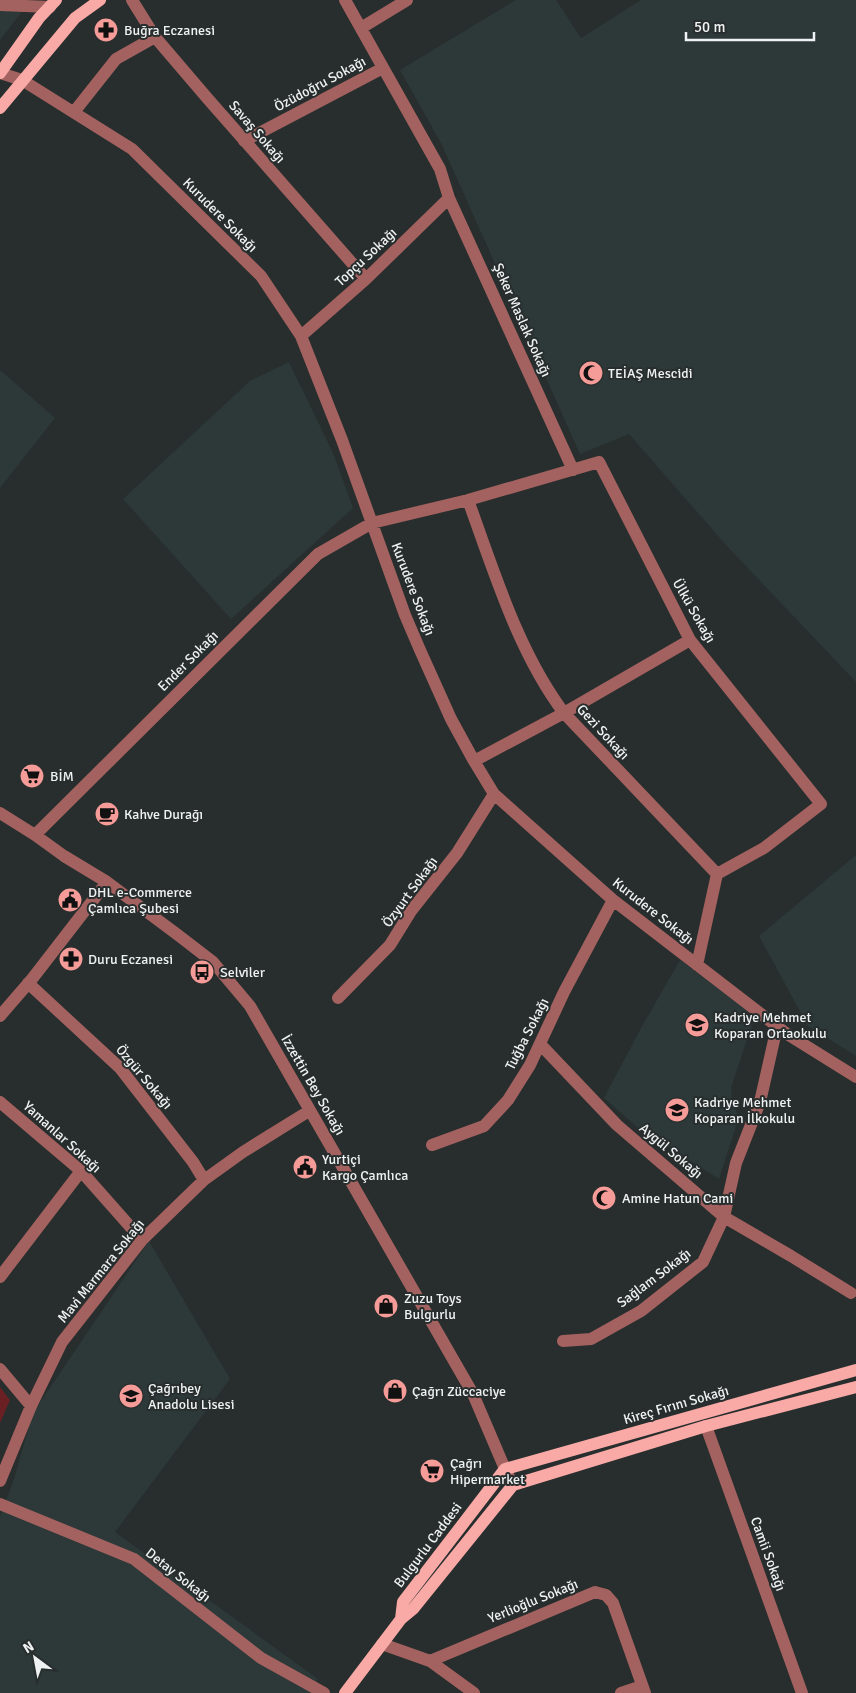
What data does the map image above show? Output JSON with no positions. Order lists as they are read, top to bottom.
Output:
{
  "streets": {
    "main road": ["Kireç Fırını Sokağı", "Bulgurlu Caddesi"],
    "street": [
      "Özüdoğru Sokağı",
      "Savaş Sokağı",
      "Kurudere Sokağı",
      "Topçu Sokağı",
      "Şeker Maslak Sokağı",
      "Ülkü Sokağı",
      "Ender Sokağı",
      "Gezi Sokağı",
      "Özyurt Sokağı",
      "Tuğba Sokağı",
      "Özgür Sokağı",
      "İzzettin Bey Sokağı",
      "Yamanlar Sokağı",
      "Aygül Sokağı",
      "Mavi Marmara Sokağı",
      "Sağlam Sokağı",
      "Camii Sokağı",
      "Detay Sokağı",
      "Yerlioğlu Sokağı"
    ]
  },
  "crossings": [
    ["Özüdoğru Sokağı", "Savaş Sokağı"],
    ["Özüdoğru Sokağı", "Şeker Maslak Sokağı"],
    ["Savaş Sokağı", "Topçu Sokağı"],
    ["Kurudere Sokağı", "Topçu Sokağı"],
    ["Kurudere Sokağı", "Ender Sokağı"],
    ["Kurudere Sokağı", "Özyurt Sokağı"],
    ["Kurudere Sokağı", "Tuğba Sokağı"],
    ["Kurudere Sokağı", "Sağlam Sokağı"],
    ["Topçu Sokağı", "Şeker Maslak Sokağı"],
    ["Şeker Maslak Sokağı", "Ülkü Sokağı"],
    ["Ülkü Sokağı", "Gezi Sokağı"],
    ["Ender Sokağı", "İzzettin Bey Sokağı"],
    ["Tuğba Sokağı", "Aygül Sokağı"],
    ["Özgür Sokağı", "Mavi Marmara Sokağı"],
    ["İzzettin Bey Sokağı", "Mavi Marmara Sokağı"],
    ["İzzettin Bey Sokağı", "Kireç Fırını Sokağı"],
    ["İzzettin Bey Sokağı", "Bulgurlu Caddesi"],
    ["Yamanlar Sokağı", "Mavi Marmara Sokağı"],
    ["Aygül Sokağı", "Sağlam Sokağı"],
    ["Kireç Fırını Sokağı", "Bulgurlu Caddesi"],
    ["Kireç Fırını Sokağı", "Camii Sokağı"]
  ],
  "places": {
    "pharmacy": ["Buğra Eczanesi", "Duru Eczanesi"],
    "mosque": ["TEİAŞ Mescidi", "Amine Hatun Cami"],
    "supermarket": ["BİM", "Çağrı Hipermarket"],
    "cafe": ["Kahve Durağı"],
    "public building": ["DHL e-Commerce Çamlıca Şubesi", "Yurtiçi Kargo Çamlıca"],
    "bus stop": ["Selviler"],
    "school or university": ["Kadriye Mehmet Koparan Ortaokulu", "Kadriye Mehmet Koparan İlkokulu", "Çağrıbey Anadolu Lisesi"],
    "shop": ["Zuzu Toys Bulgurlu", "Çağrı Züccaciye"]
  },
  "scale_bar": "50 m",
  "north": "top left"
}
